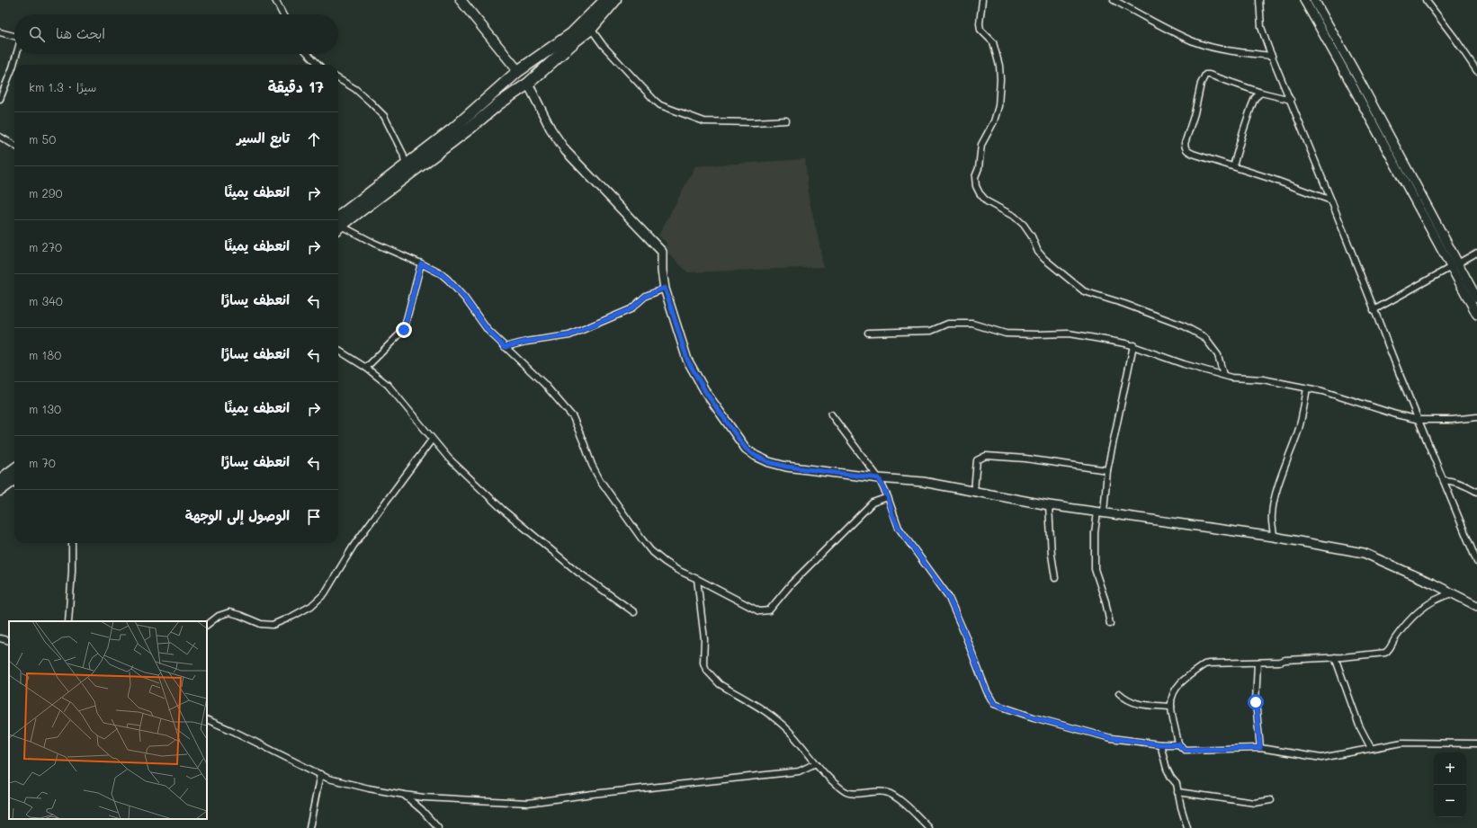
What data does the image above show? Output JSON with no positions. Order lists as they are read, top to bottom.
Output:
{
  "page": {
    "search": "ابحث هنا",
    "heading": ["17 دقيقة", "سيرًا · 1.3 km"],
    "list": [
      ["تابع السير", "50 m"],
      ["انعطف يمينًا", "290 m"],
      ["انعطف يمينًا", "270 m"],
      ["انعطف يسارًا", "340 m"],
      ["انعطف يسارًا", "180 m"],
      ["انعطف يمينًا", "130 m"],
      ["انعطف يسارًا", "70 m"],
      "الوصول إلى الوجهة"
    ],
    "map_buttons": ["+", "−"]
  }
}
